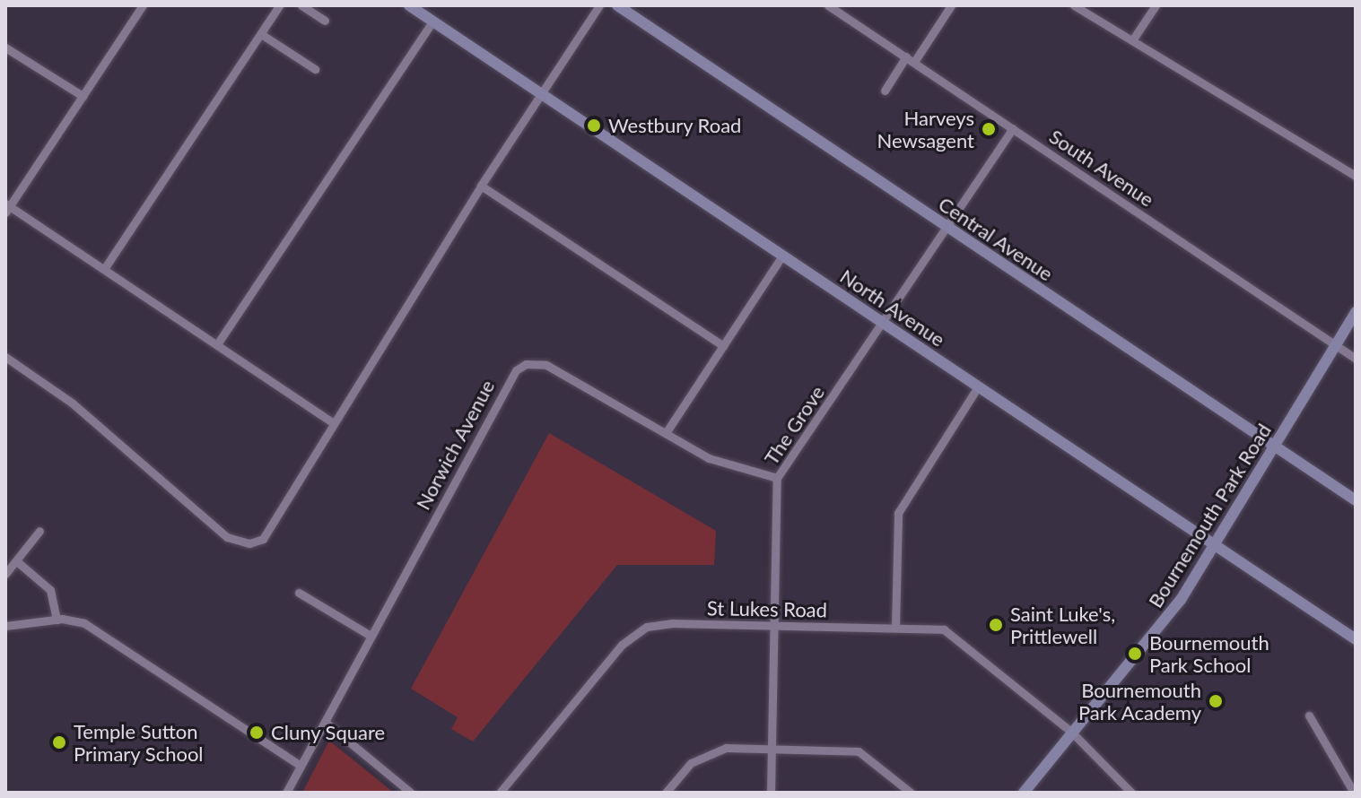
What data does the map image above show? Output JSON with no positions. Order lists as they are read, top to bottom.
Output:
{
  "streets": {
    "street": [
      "South Avenue",
      "Central Avenue",
      "North Avenue",
      "The Grove",
      "Norwich Avenue",
      "Bournemouth Park Road",
      "St Lukes Road"
    ]
  },
  "crossings": [
    ["South Avenue", "The Grove"],
    ["South Avenue", "Bournemouth Park Road"],
    ["Central Avenue", "The Grove"],
    ["Central Avenue", "Bournemouth Park Road"],
    ["North Avenue", "The Grove"],
    ["North Avenue", "Bournemouth Park Road"],
    ["The Grove", "Norwich Avenue"],
    ["The Grove", "St Lukes Road"],
    ["Bournemouth Park Road", "St Lukes Road"]
  ],
  "places": [
    "Westbury Road",
    "Harveys Newsagent",
    "Saint Luke's, Prittlewell",
    "Bournemouth Park School",
    "Bournemouth Park Academy",
    "Cluny Square",
    "Temple Sutton Primary School"
  ]
}
